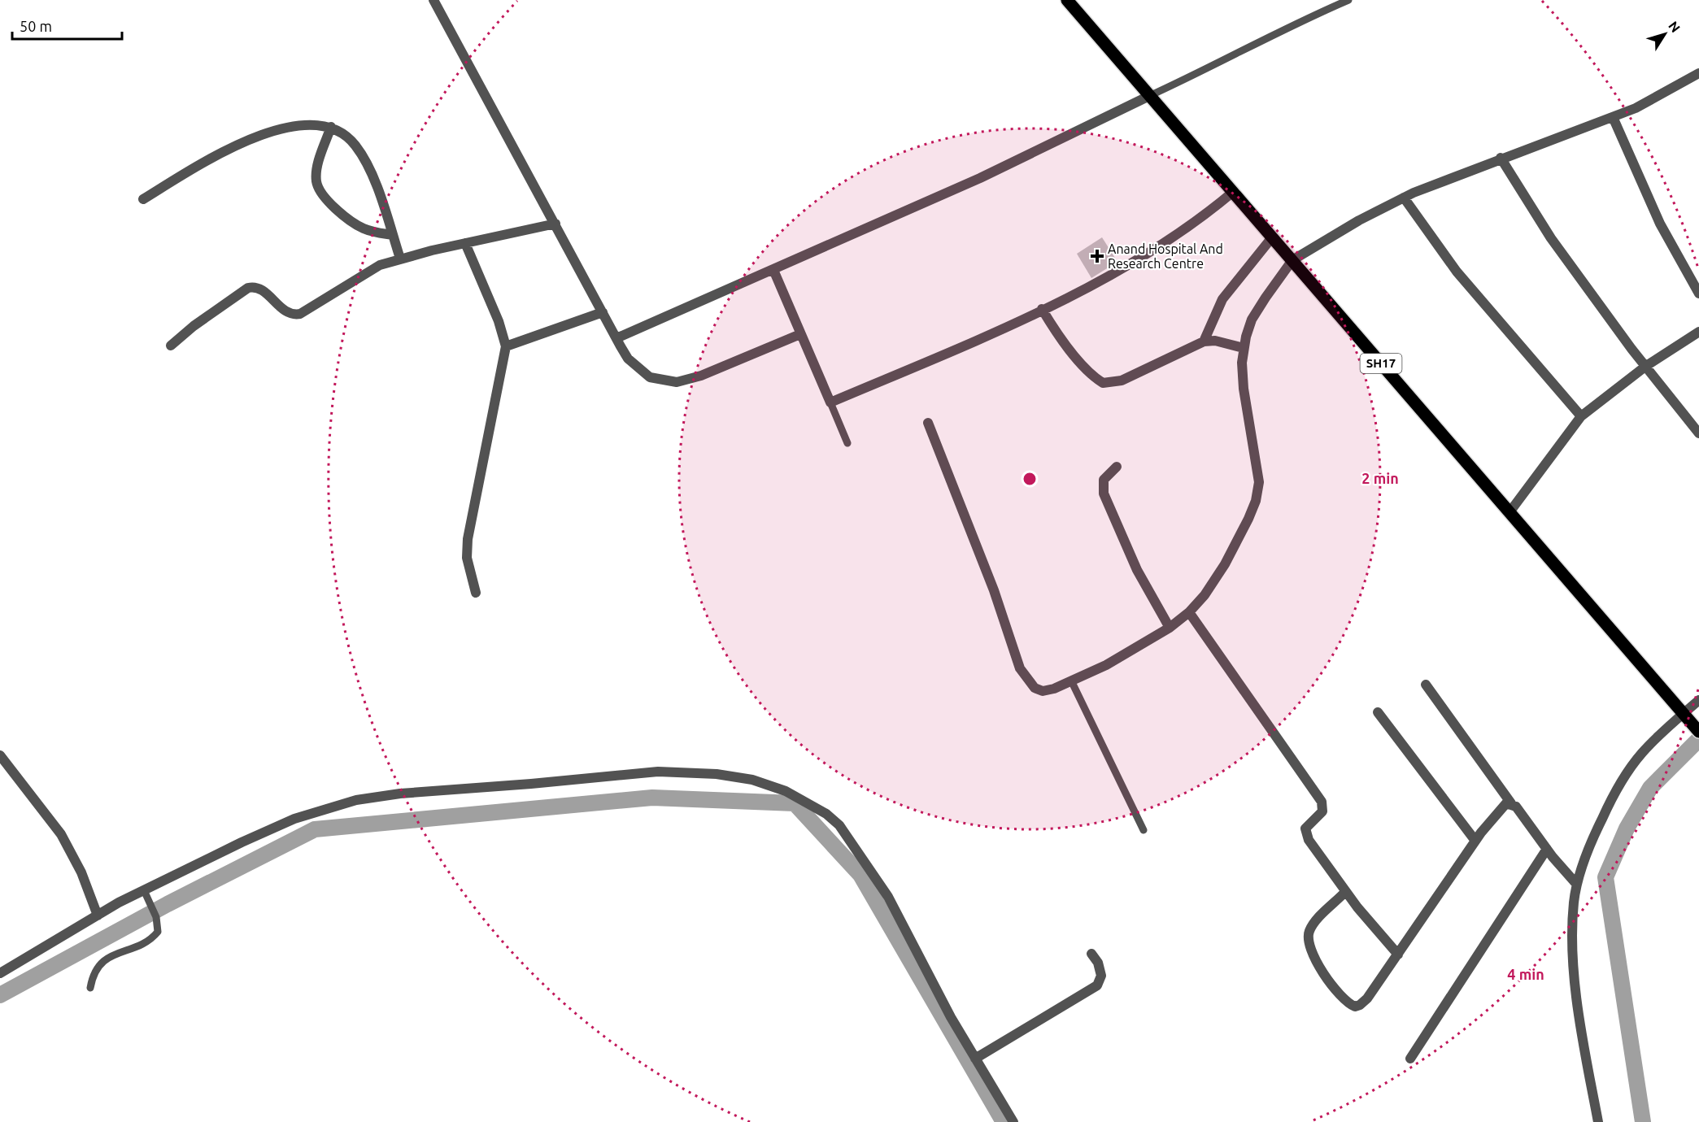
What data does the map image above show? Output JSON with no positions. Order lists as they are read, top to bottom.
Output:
{
  "streets": {
    "main road": ["SH17"]
  },
  "places": {
    "health": ["Anand Hospital And Research Centre"]
  },
  "scale_bar": "50 m",
  "north": "top right",
  "rings": ["2 min", "4 min"]
}
